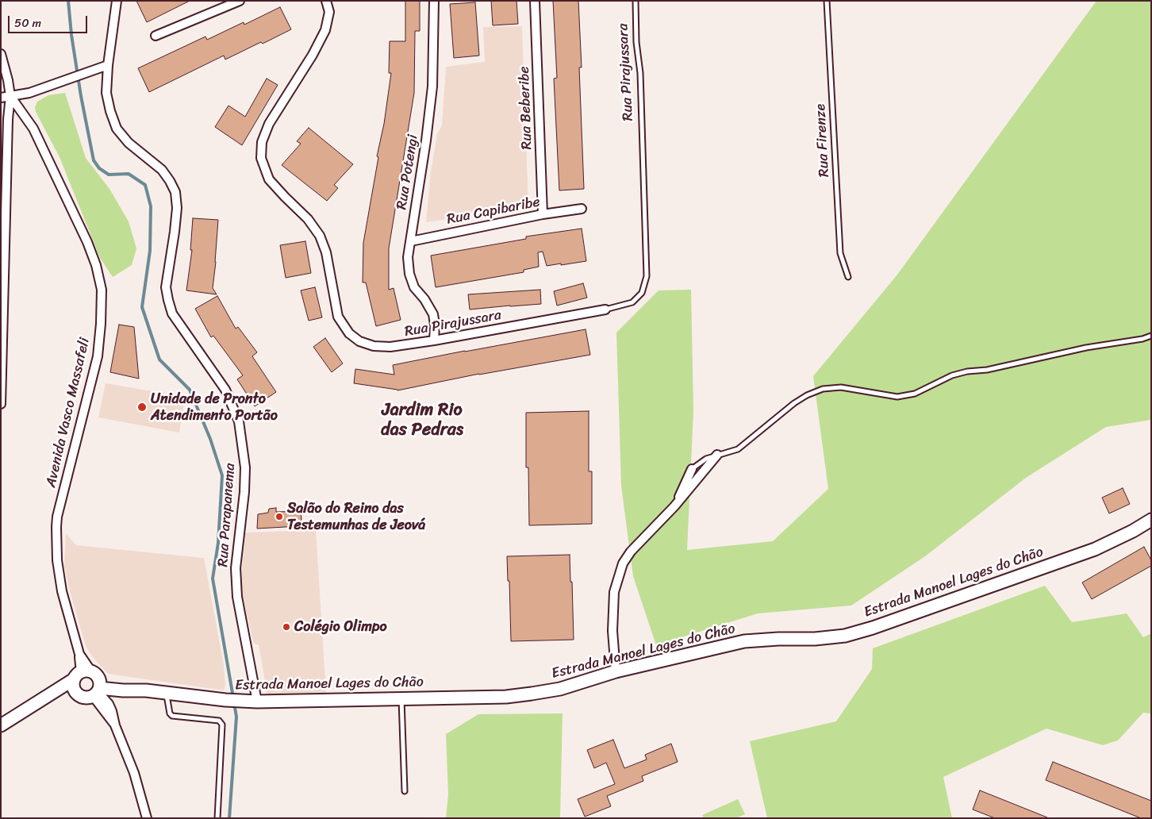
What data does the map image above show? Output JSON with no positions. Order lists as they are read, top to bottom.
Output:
{
  "streets": {
    "street": [
      "Rua Pirajussara",
      "Rua Beberibe",
      "Rua Potengi",
      "Rua Capibaribe",
      "Avenida Vasco Massafeli",
      "Rua Parapanema",
      "Estrada Manoel Lages do Chão"
    ],
    "lane": ["Rua Firenze"]
  },
  "crossings": [
    ["Rua Pirajussara", "Rua Potengi"],
    ["Rua Beberibe", "Rua Capibaribe"],
    ["Rua Potengi", "Rua Capibaribe"],
    ["Avenida Vasco Massafeli", "Estrada Manoel Lages do Chão"],
    ["Rua Parapanema", "Estrada Manoel Lages do Chão"]
  ],
  "districts": ["Jardim Rio das Pedras"],
  "places": ["Unidade de Pronto Atendimento Portão", "Salão do Reino das Testemunhas de Jeová", "Colégio Olimpo"],
  "scale_bar": "50 m"
}
